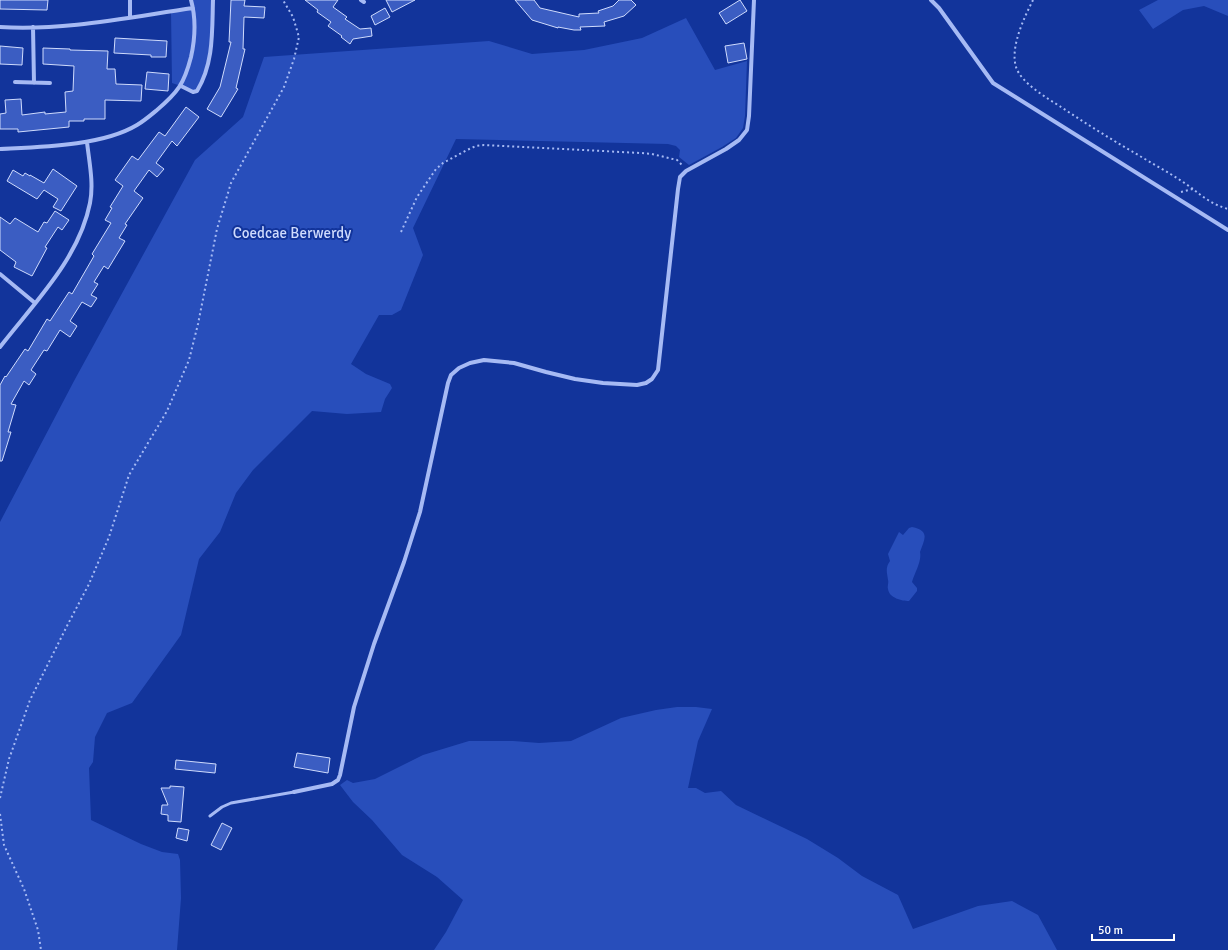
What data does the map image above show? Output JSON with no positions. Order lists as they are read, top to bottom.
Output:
{
  "parks": ["Coedcae Berwerdy"],
  "scale_bar": "50 m"
}
